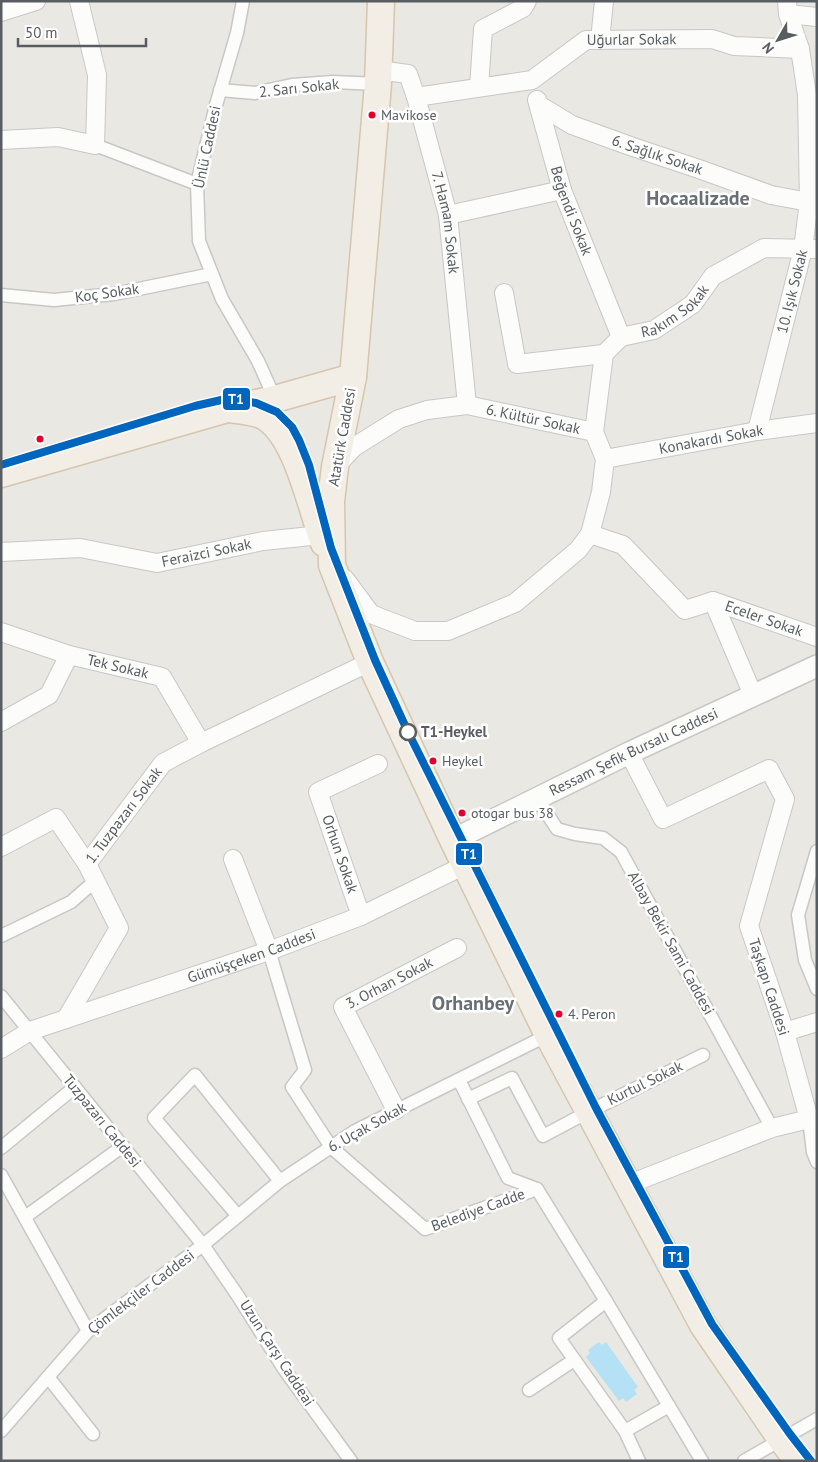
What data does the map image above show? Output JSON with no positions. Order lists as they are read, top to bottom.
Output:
{
  "streets": {
    "main road": ["Atatürk Caddesi"],
    "street": [
      "Uğurlar Sokak",
      "2. Sarı Sokak",
      "Ünlü Caddesi",
      "6. Sağlık Sokak",
      "Beğendi Sokak",
      "7. Hamam Sokak",
      "10. Işık Sokak",
      "Koç Sokak",
      "Rakım Sokak",
      "6. Kültür Sokak",
      "Konakardı Sokak",
      "Feraizci Sokak",
      "Eceler Sokak",
      "Tek Sokak",
      "Ressam Şefik Bursalı Caddesi",
      "1. Tuzpazarı Sokak",
      "Orhun Sokak",
      "Albay Bekir Sami Caddesi",
      "Gümüşçeken Caddesi",
      "3. Orhan Sokak",
      "Taşkapı Caddesi",
      "Kurtul Sokak",
      "Tuzpazarı Caddesi",
      "6. Uçak Sokak",
      "Belediye Cadde",
      "Çömlekçiler Caddesi",
      "Uzun Çarşı Caddeai"
    ]
  },
  "crossings": [
    ["Uğurlar Sokak", "Beğendi Sokak"],
    ["Uğurlar Sokak", "7. Hamam Sokak"],
    ["Uğurlar Sokak", "10. Işık Sokak"],
    ["2. Sarı Sokak", "Ünlü Caddesi"],
    ["2. Sarı Sokak", "7. Hamam Sokak"],
    ["2. Sarı Sokak", "Atatürk Caddesi"],
    ["Ünlü Caddesi", "Koç Sokak"],
    ["Ünlü Caddesi", "Atatürk Caddesi"],
    ["6. Sağlık Sokak", "Beğendi Sokak"],
    ["6. Sağlık Sokak", "10. Işık Sokak"],
    ["Beğendi Sokak", "Rakım Sokak"],
    ["7. Hamam Sokak", "6. Kültür Sokak"],
    ["7. Hamam Sokak", "Atatürk Caddesi"],
    ["10. Işık Sokak", "Rakım Sokak"],
    ["10. Işık Sokak", "Konakardı Sokak"],
    ["6. Kültür Sokak", "Atatürk Caddesi"],
    ["6. Kültür Sokak", "Konakardı Sokak"],
    ["6. Kültür Sokak", "Eceler Sokak"],
    ["Atatürk Caddesi", "Ressam Şefik Bursalı Caddesi"],
    ["Atatürk Caddesi", "1. Tuzpazarı Sokak"],
    ["Atatürk Caddesi", "Gümüşçeken Caddesi"],
    ["Atatürk Caddesi", "Kurtul Sokak"],
    ["Atatürk Caddesi", "6. Uçak Sokak"],
    ["Tek Sokak", "1. Tuzpazarı Sokak"],
    ["Ressam Şefik Bursalı Caddesi", "Albay Bekir Sami Caddesi"],
    ["Ressam Şefik Bursalı Caddesi", "Taşkapı Caddesi"],
    ["1. Tuzpazarı Sokak", "Gümüşçeken Caddesi"],
    ["Orhun Sokak", "Gümüşçeken Caddesi"],
    ["Gümüşçeken Caddesi", "Tuzpazarı Caddesi"],
    ["3. Orhan Sokak", "6. Uçak Sokak"],
    ["Tuzpazarı Caddesi", "6. Uçak Sokak"],
    ["Tuzpazarı Caddesi", "Çömlekçiler Caddesi"],
    ["Tuzpazarı Caddesi", "Uzun Çarşı Caddeai"],
    ["6. Uçak Sokak", "Belediye Cadde"],
    ["6. Uçak Sokak", "Çömlekçiler Caddesi"],
    ["6. Uçak Sokak", "Uzun Çarşı Caddeai"],
    ["Çömlekçiler Caddesi", "Uzun Çarşı Caddeai"]
  ],
  "districts": ["Hocaalizade", "Orhanbey"],
  "places": [
    "Mavikose",
    "T1-Heykel",
    "Heykel",
    "otogar bus 38",
    "4. Peron"
  ],
  "lines": ["transit line T1"],
  "scale_bar": "50 m",
  "north": "bottom left"
}
